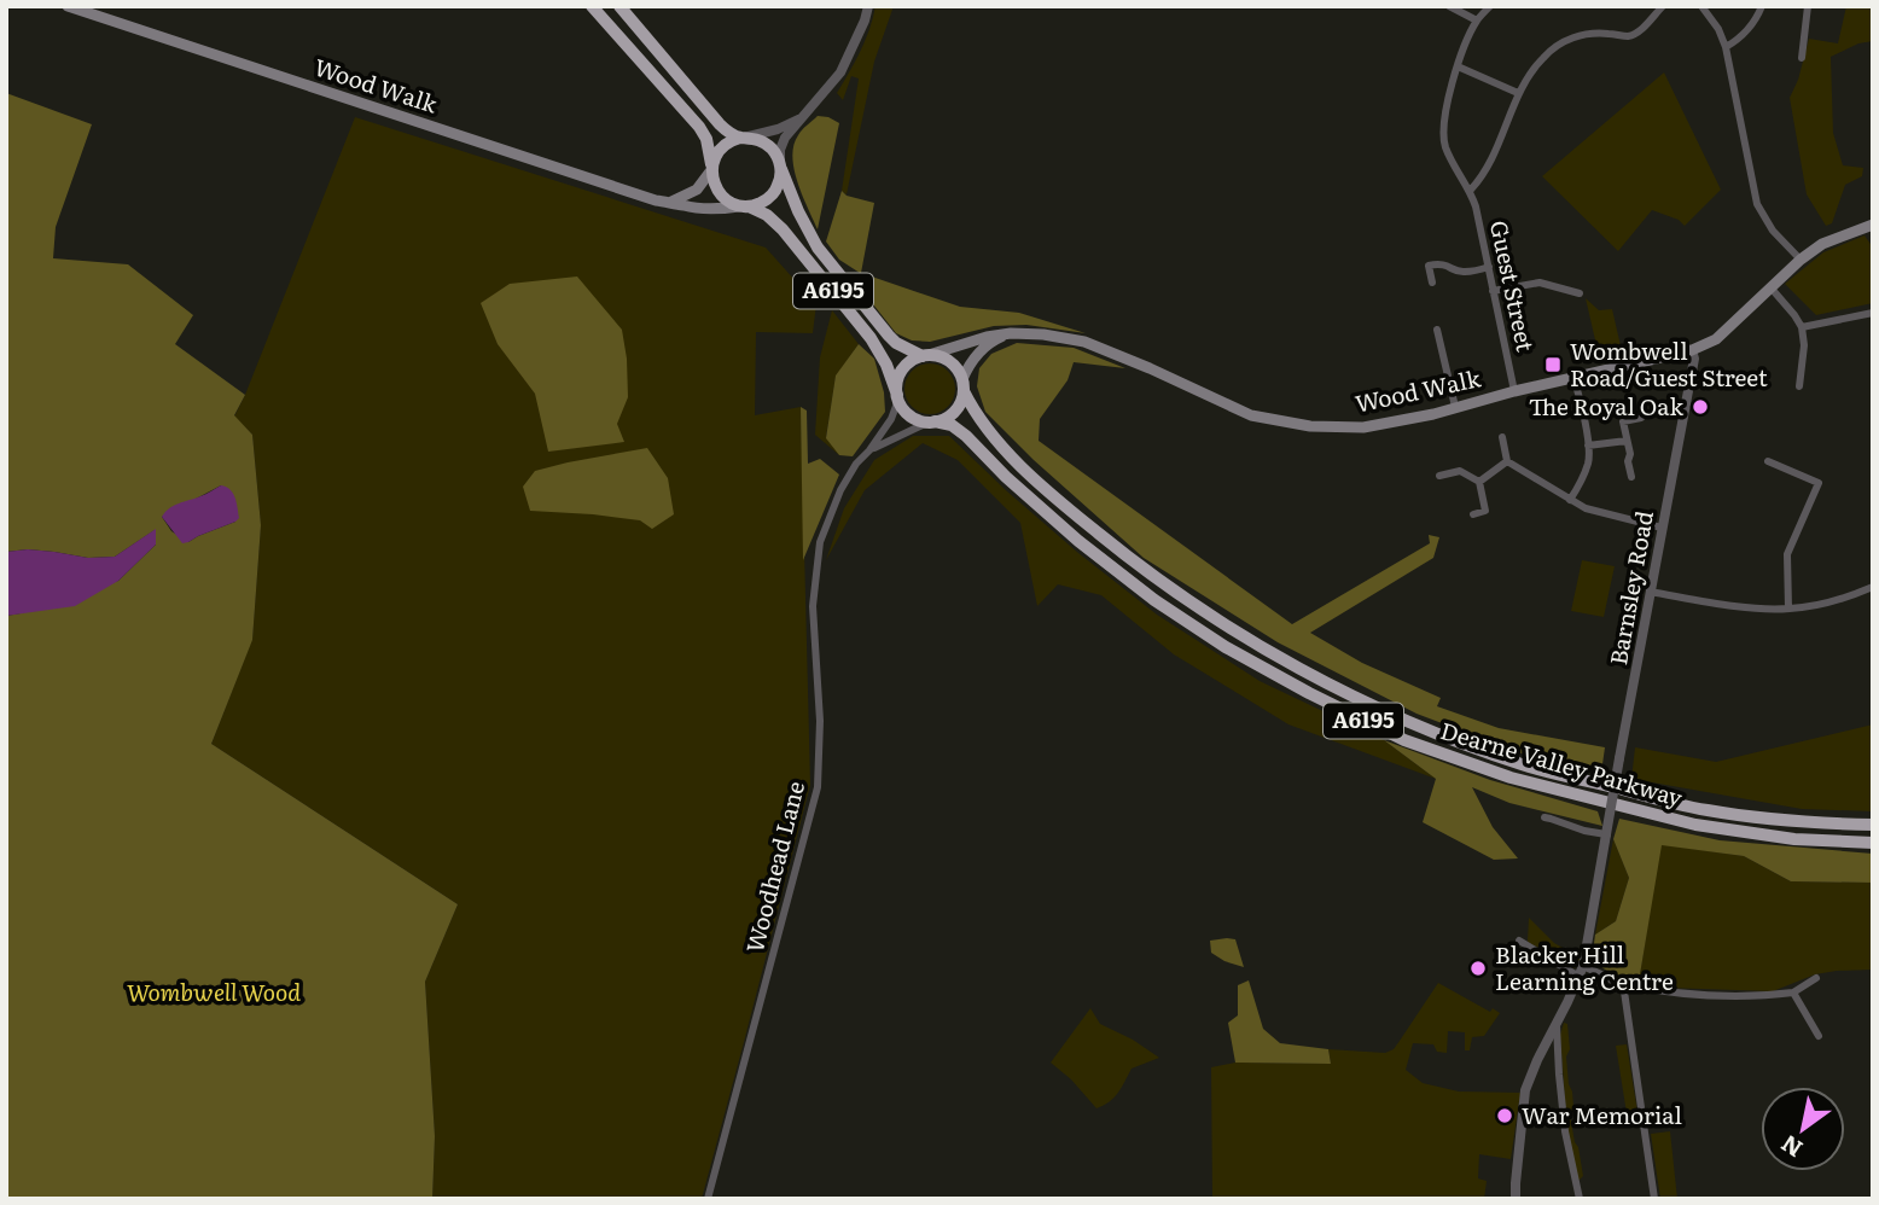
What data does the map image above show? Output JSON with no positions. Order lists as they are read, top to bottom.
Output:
{
  "streets": {
    "highway": ["A6195", "Dearne Valley Parkway"],
    "main road": ["Wood Walk"],
    "street": ["Guest Street", "Barnsley Road", "Woodhead Lane"]
  },
  "crossings": [
    ["Wood Walk", "Guest Street"],
    ["Wood Walk", "A6195"],
    ["Wood Walk", "Barnsley Road"],
    ["Wood Walk", "Dearne Valley Parkway"],
    ["Wood Walk", "Woodhead Lane"],
    ["A6195", "Dearne Valley Parkway"],
    ["A6195", "Woodhead Lane"],
    ["Dearne Valley Parkway", "Woodhead Lane"]
  ],
  "parks": ["Wombwell Wood"],
  "places": {
    "transit": ["Wombwell Road/Guest Street"],
    "other": ["The Royal Oak", "Blacker Hill Learning Centre", "War Memorial"]
  },
  "north": "bottom left"
}
